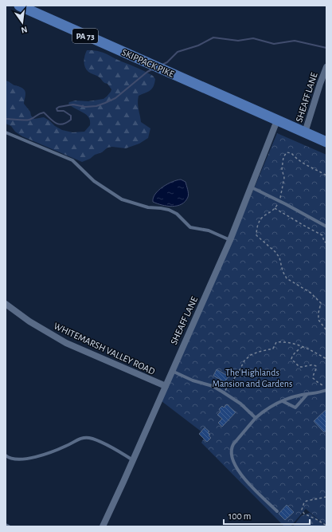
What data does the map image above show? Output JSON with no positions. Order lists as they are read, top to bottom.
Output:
{
  "streets": {
    "main road": ["PA 73", "SKIPPACK PIKE"],
    "street": ["SHEAFF LANE", "WHITEMARSH VALLEY ROAD"]
  },
  "crossings": [
    ["PA 73", "SKIPPACK PIKE"],
    ["PA 73", "SHEAFF LANE"],
    ["SKIPPACK PIKE", "SHEAFF LANE"],
    ["SHEAFF LANE", "WHITEMARSH VALLEY ROAD"]
  ],
  "parks": ["The Highlands Mansion and Gardens"],
  "scale_bar": "100 m",
  "north": "bottom"
}
